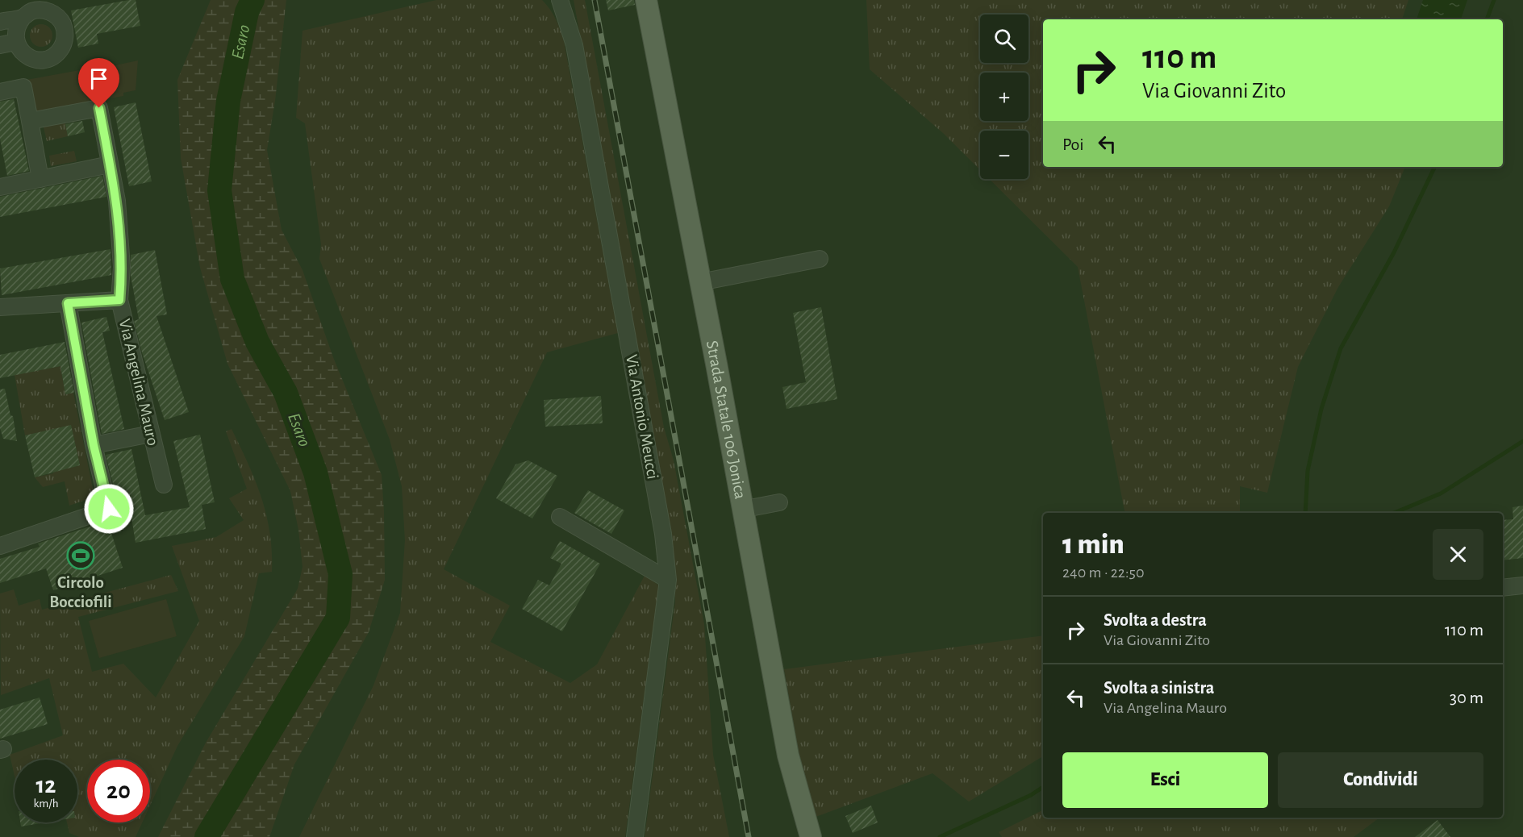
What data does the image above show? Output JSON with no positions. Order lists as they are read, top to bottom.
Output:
{
  "streets": {
    "main road": ["Strada Statale 106 Jonica"],
    "street": ["Via Angelina Mauro", "Via Antonio Meucci"]
  },
  "water": ["Esaro"],
  "places": {
    "sports": ["Circolo Bocciofili"]
  },
  "page": {
    "map_buttons": ["+", "−"],
    "turn": ["110 m", "Via Giovanni Zito"],
    "then": "Poi",
    "heading": ["1 min", "240 m · 22:50"],
    "list": [
      {
        "name": "Svolta a destra",
        "note": "Via Giovanni Zito",
        "value": "110 m"
      },
      {
        "name": "Svolta a sinistra",
        "note": "Via Angelina Mauro",
        "value": "30 m"
      }
    ],
    "buttons": ["Esci", "Condividi"],
    "speed": "12 km/h",
    "limit": "20"
  }
}
